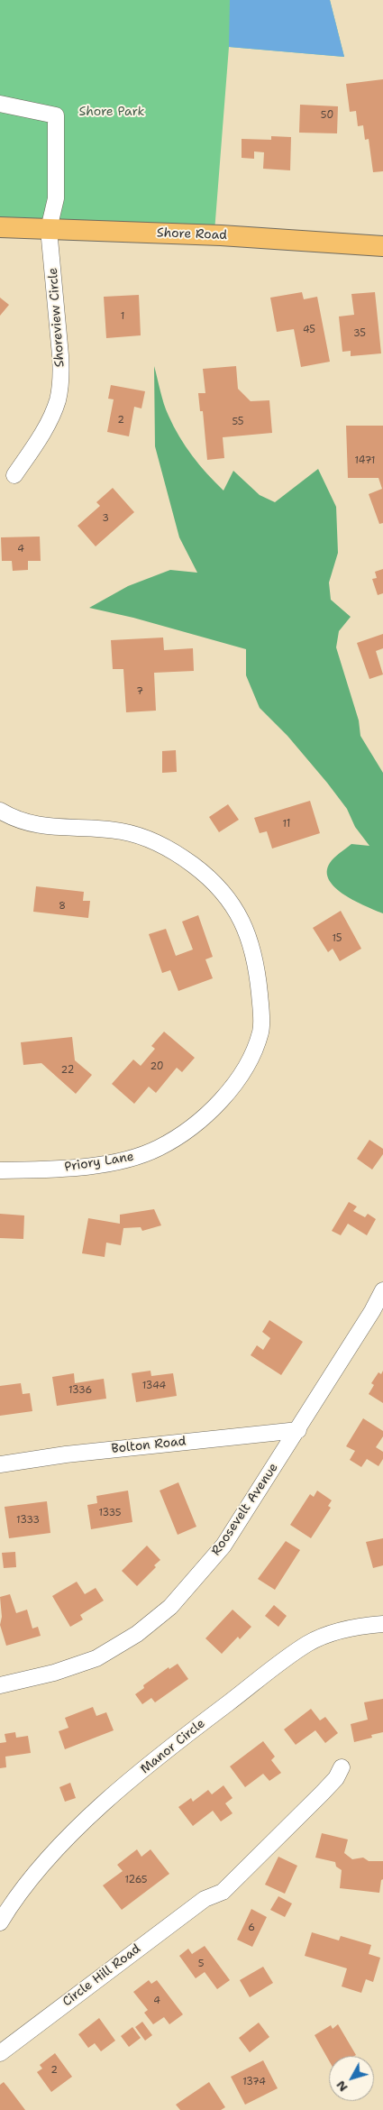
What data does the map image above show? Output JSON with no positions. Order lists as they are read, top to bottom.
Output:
{
  "streets": {
    "main road": ["Shore Road"],
    "street": [
      "Shoreview Circle",
      "Priory Lane",
      "Bolton Road",
      "Roosevelt Avenue",
      "Manor Circle",
      "Circle Hill Road"
    ]
  },
  "crossings": [
    ["Shore Road", "Shoreview Circle"],
    ["Bolton Road", "Roosevelt Avenue"]
  ],
  "parks": ["Shore Park"],
  "house_numbers": [
    "50",
    "1",
    "45",
    "35",
    "2",
    "55",
    "1471",
    "3",
    "4",
    "7",
    "11",
    "8",
    "15",
    "20",
    "22",
    "1344",
    "1336",
    "1335",
    "1333",
    "1265",
    "6",
    "5",
    "4",
    "2",
    "1374"
  ],
  "north": "bottom left"
}
